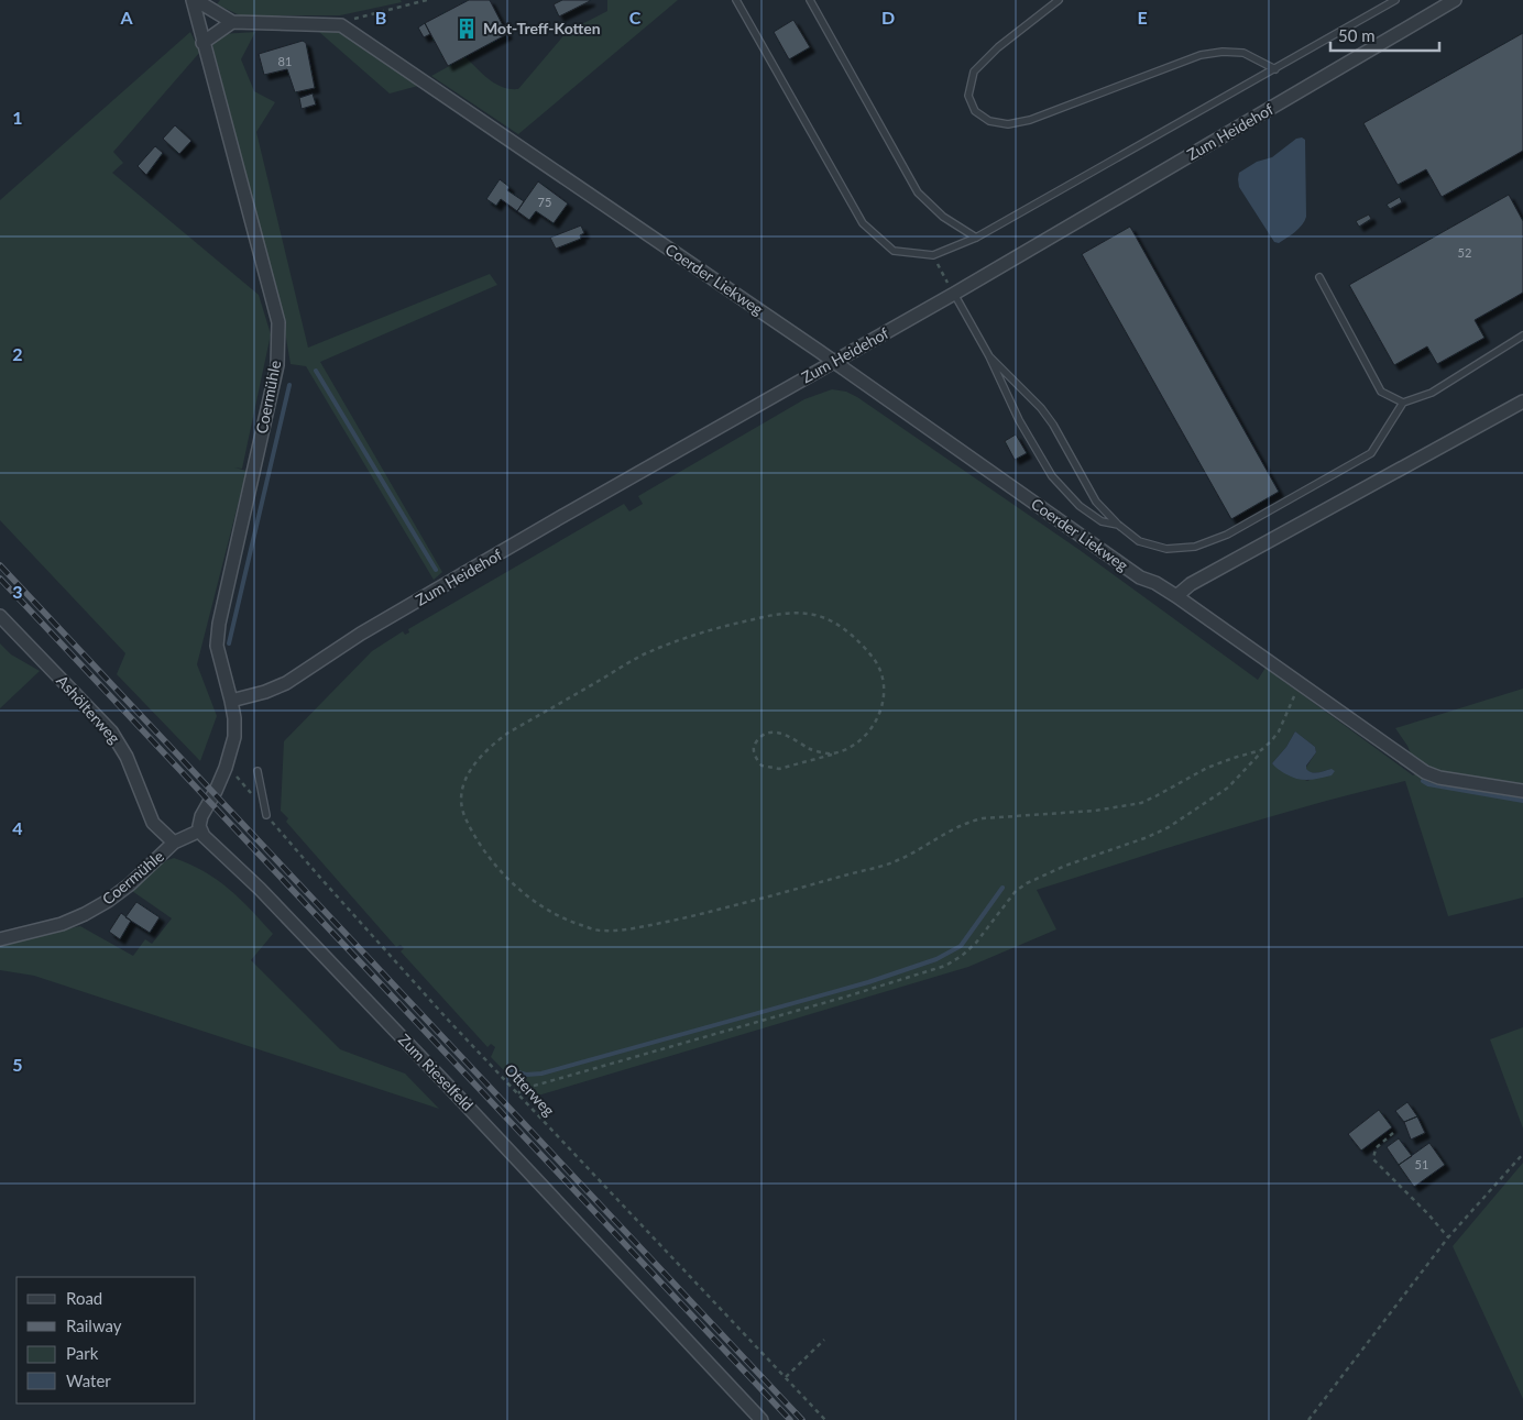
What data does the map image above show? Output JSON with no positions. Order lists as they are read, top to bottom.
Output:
{
  "streets": {
    "street": [
      "Zum Heidehof",
      "Coerder Liekweg",
      "Coermühle",
      "Ashölterweg",
      "Zum Rieselfeld"
    ],
    "path": ["Otterweg"]
  },
  "crossings": [
    ["Zum Heidehof", "Coerder Liekweg"],
    ["Zum Heidehof", "Coermühle"],
    ["Coermühle", "Ashölterweg"],
    ["Coermühle", "Zum Rieselfeld"]
  ],
  "places": {
    "building": ["Mot-Treff-Kotten"]
  },
  "house_numbers": [
    "81",
    "75",
    "52",
    "51"
  ],
  "legend": [
    "Road",
    "Railway",
    "Park",
    "Water"
  ],
  "scale_bar": "50 m",
  "grid": {
    "columns": [
      "A",
      "B",
      "C",
      "D",
      "E"
    ],
    "rows": [
      "1",
      "2",
      "3",
      "4",
      "5"
    ]
  }
}
